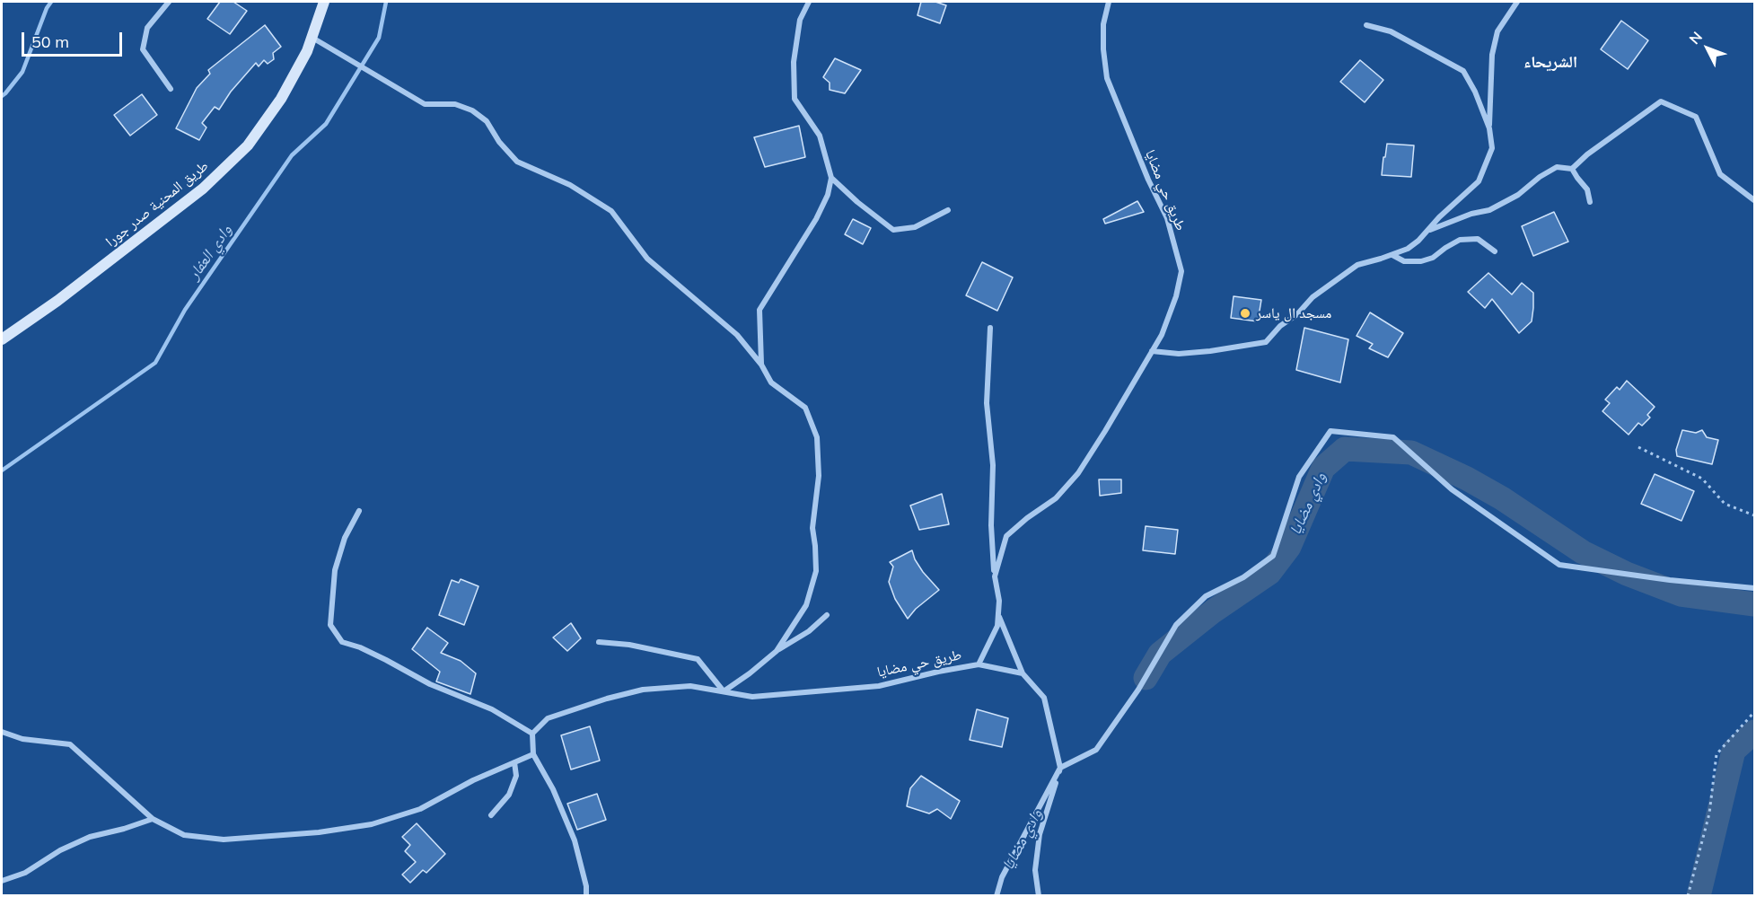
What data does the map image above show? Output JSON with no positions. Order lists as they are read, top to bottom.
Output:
{
  "streets": {
    "main road": ["طريق المحنية صدر جورا"],
    "street": ["طريق حي مضايا"]
  },
  "districts": ["الشريحاء"],
  "water": ["وادي العفار", "وادي مضايا"],
  "places": ["مسجد ال ياسر"],
  "scale_bar": "50 m",
  "north": "top left"
}
